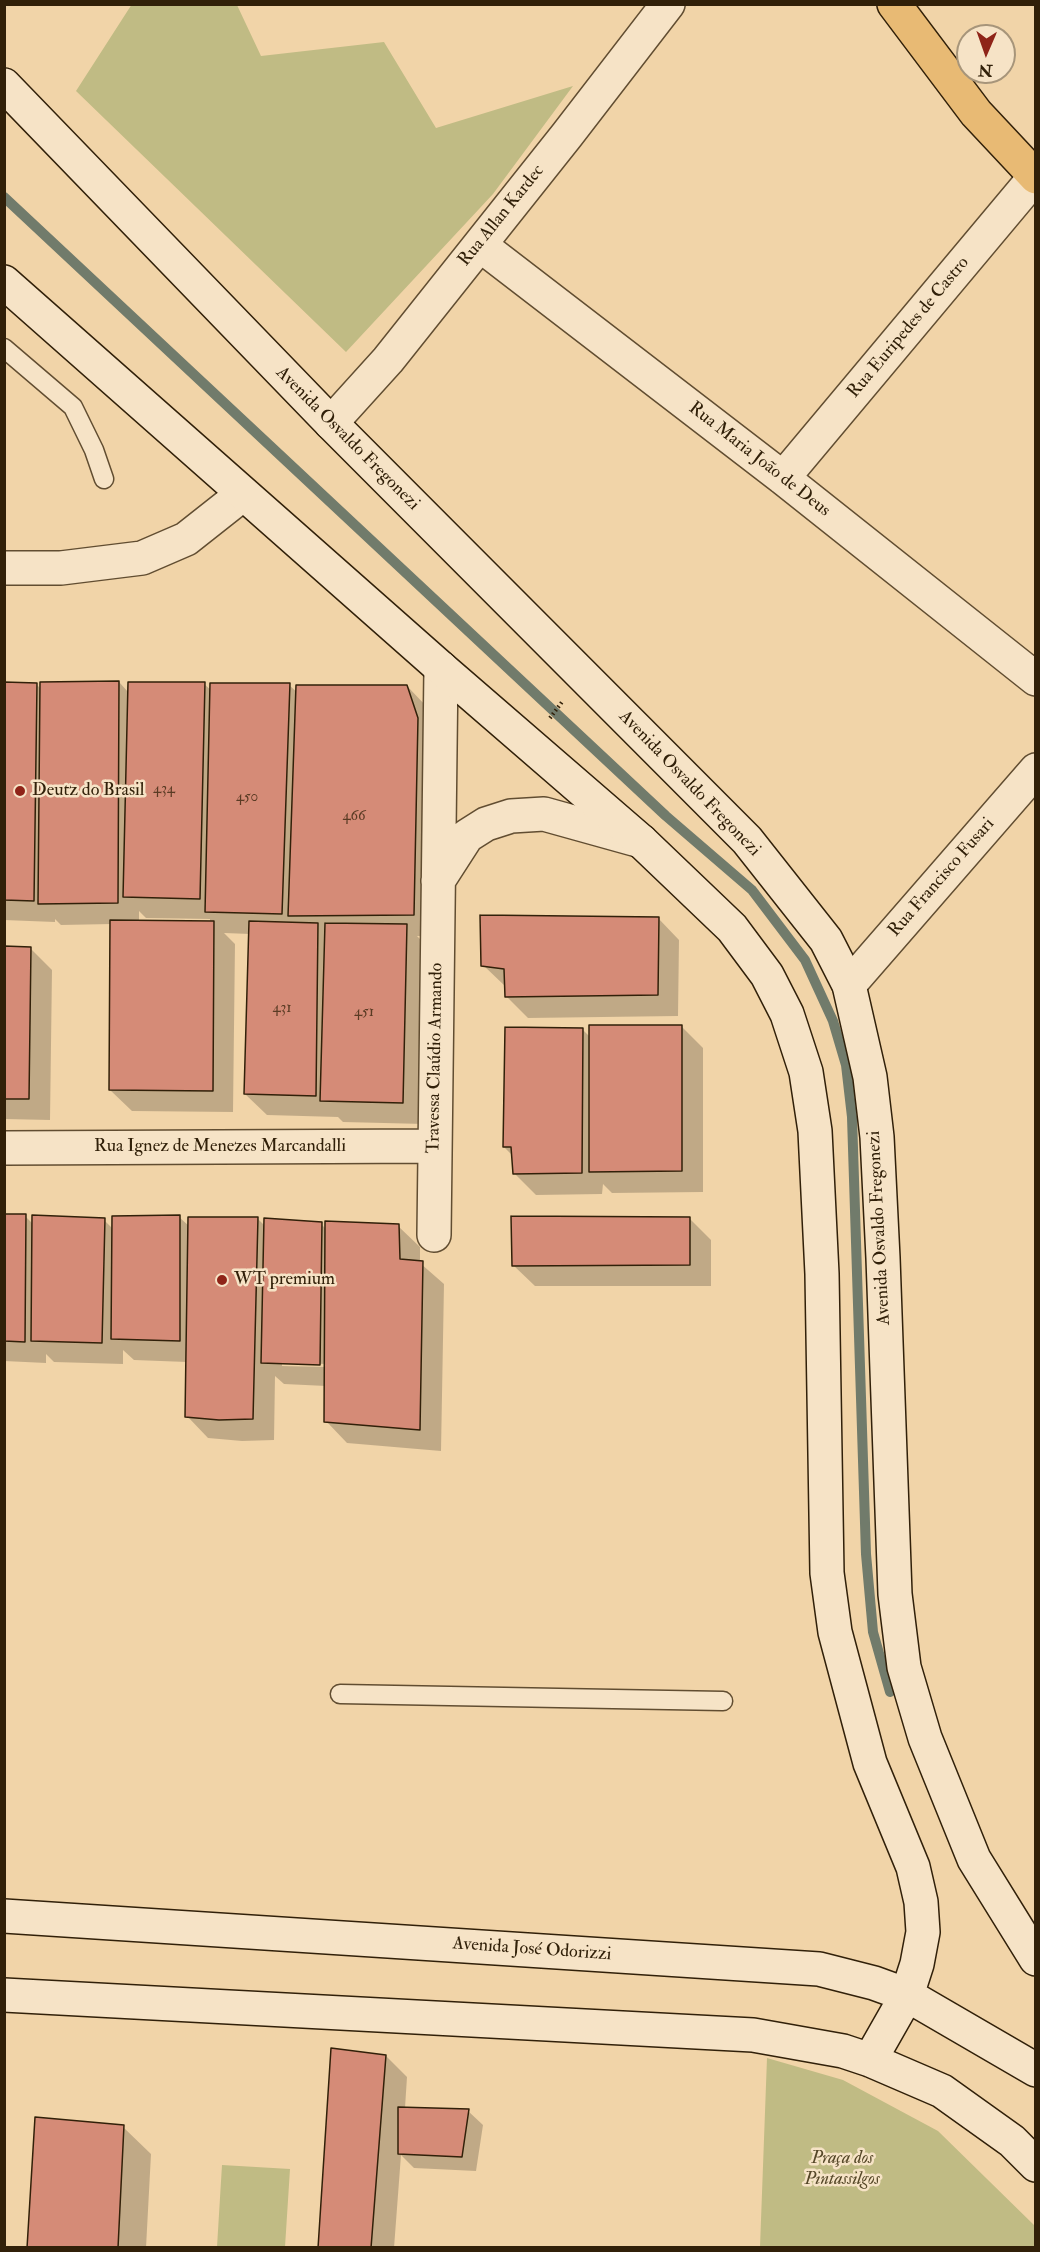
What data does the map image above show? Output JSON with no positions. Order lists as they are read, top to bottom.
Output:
{
  "streets": {
    "street": [
      "Rua Allan Kardec",
      "Rua Euripedes de Castro",
      "Avenida Osvaldo Fregonezi",
      "Rua Maria João de Deus",
      "Rua Francisco Fusari",
      "Travessa Claúdio Armando",
      "Rua Ignez de Menezes Marcandalli",
      "Avenida José Odorizzi"
    ]
  },
  "crossings": [
    ["Rua Allan Kardec", "Avenida Osvaldo Fregonezi"],
    ["Rua Allan Kardec", "Rua Maria João de Deus"],
    ["Rua Euripedes de Castro", "Rua Maria João de Deus"],
    ["Avenida Osvaldo Fregonezi", "Rua Francisco Fusari"],
    ["Travessa Claúdio Armando", "Rua Ignez de Menezes Marcandalli"]
  ],
  "parks": ["Praça dos Pintassilgos"],
  "places": ["Deutz do Brasil", "WT premium"],
  "house_numbers": [
    "434",
    "450",
    "466",
    "431",
    "451"
  ],
  "north": "bottom"
}
